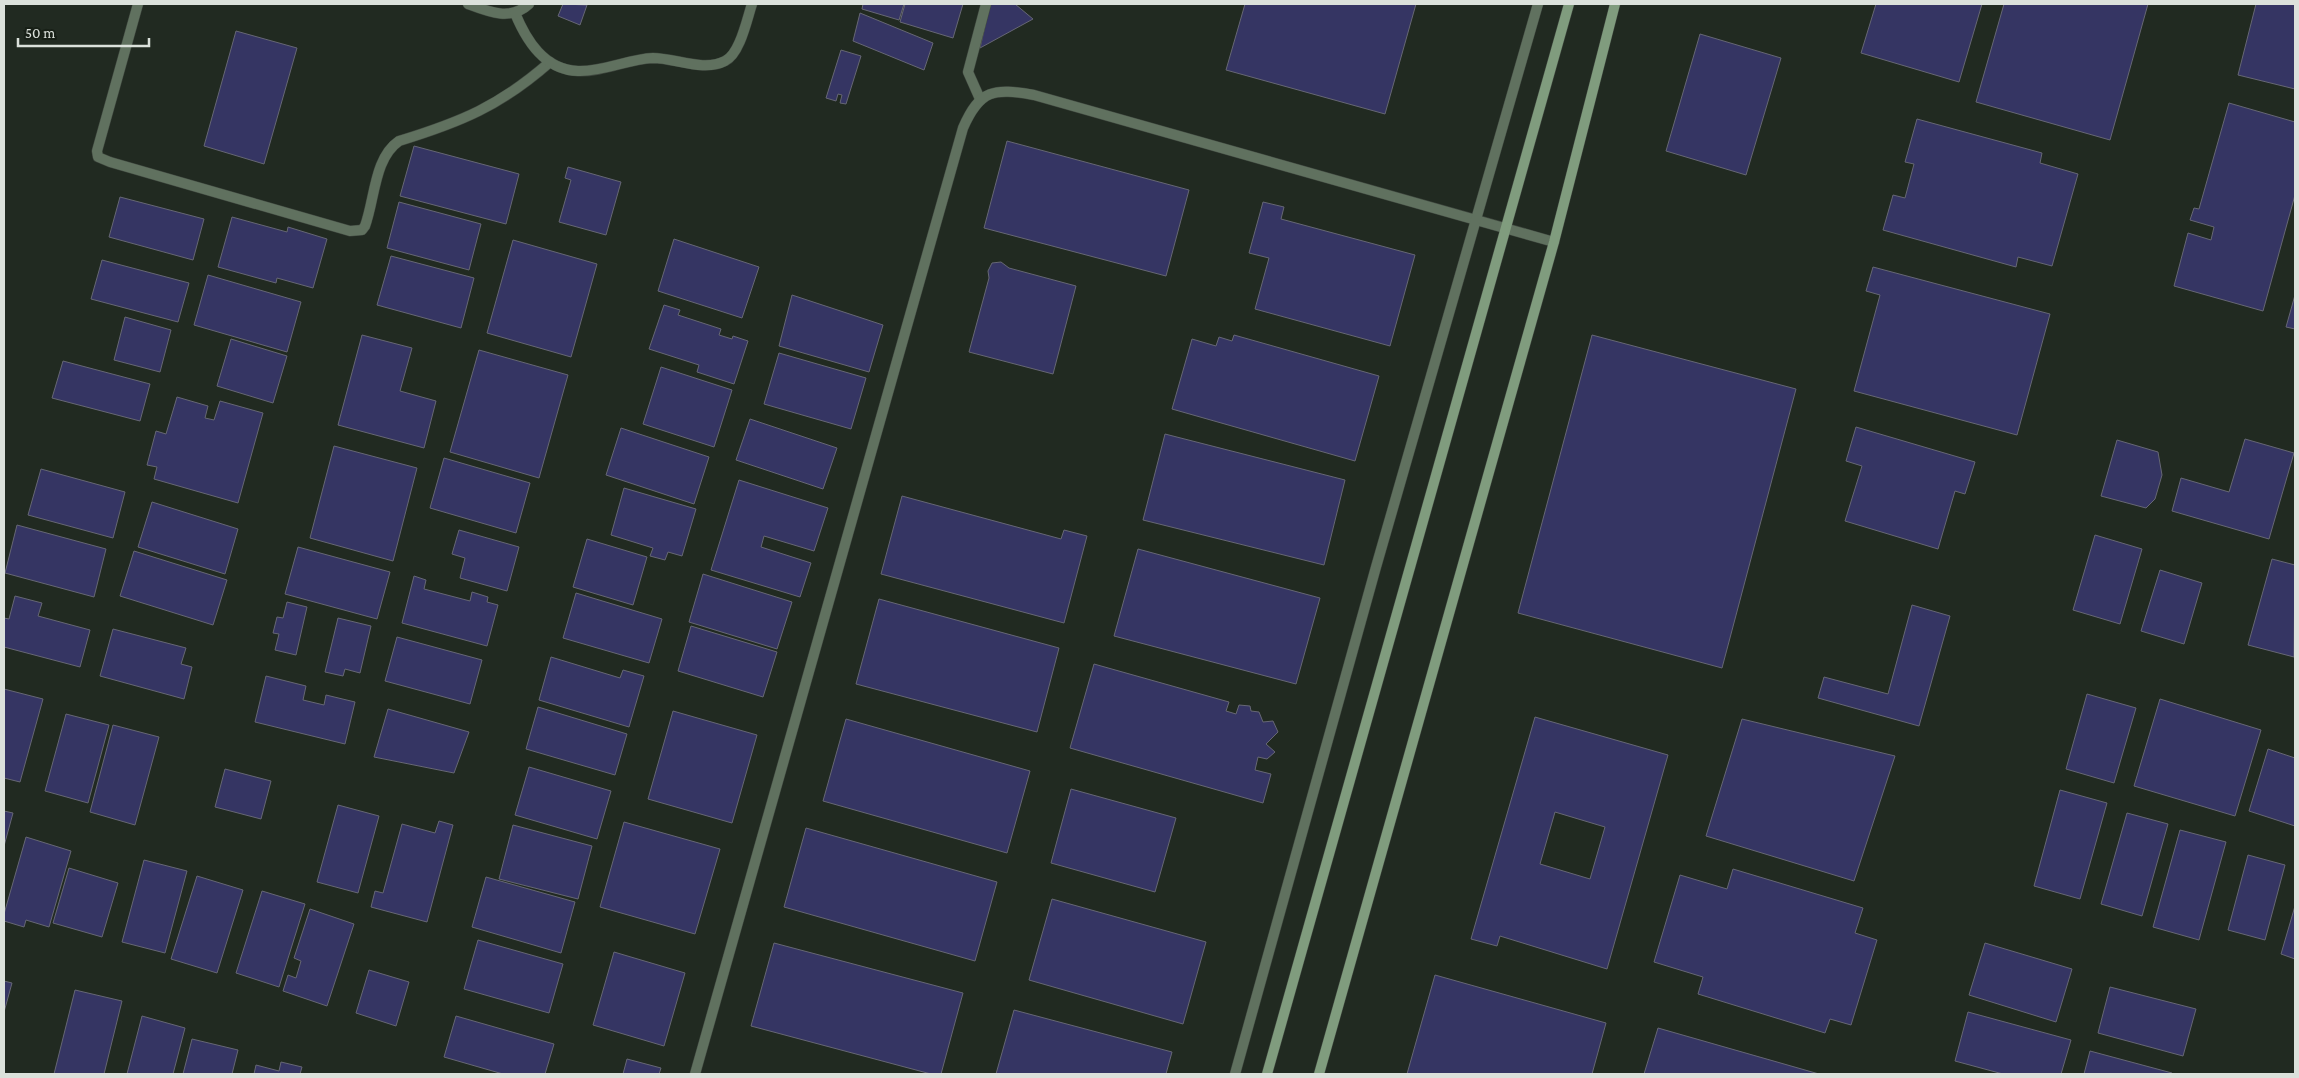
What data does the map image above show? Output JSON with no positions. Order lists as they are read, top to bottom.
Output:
{
  "scale_bar": "50 m"
}
